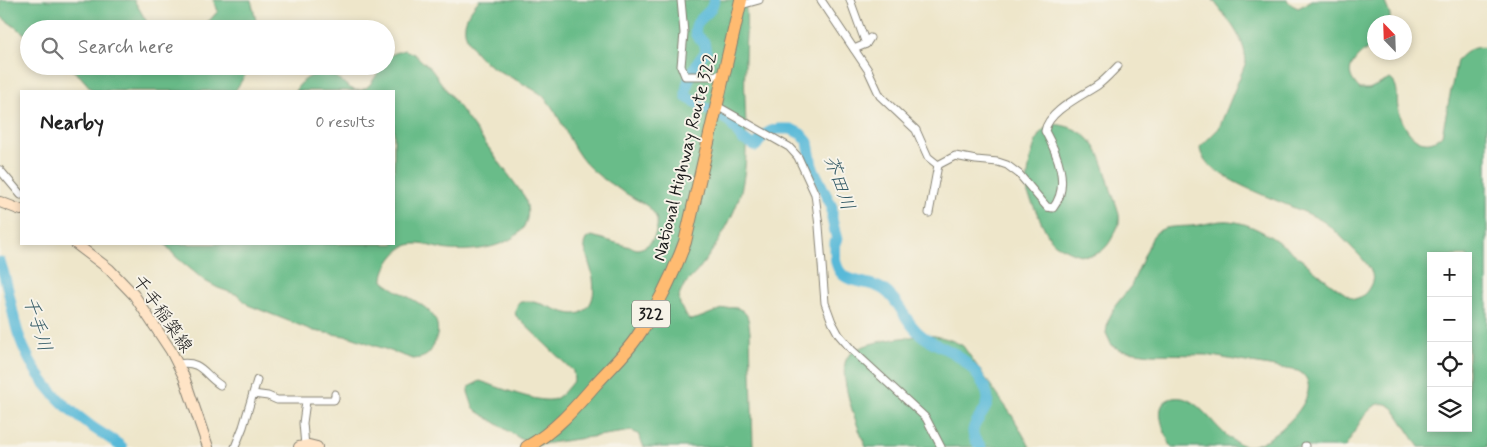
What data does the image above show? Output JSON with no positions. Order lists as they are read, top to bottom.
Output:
{
  "streets": {
    "highway": ["National Highway Route 322", "322"],
    "main road": ["千手稲築線"]
  },
  "water": ["芥田川", "千手川"],
  "north": "top left",
  "page": {
    "search": "Search here",
    "heading": ["Nearby", "0 results"],
    "map_buttons": ["+", "−"]
  }
}
